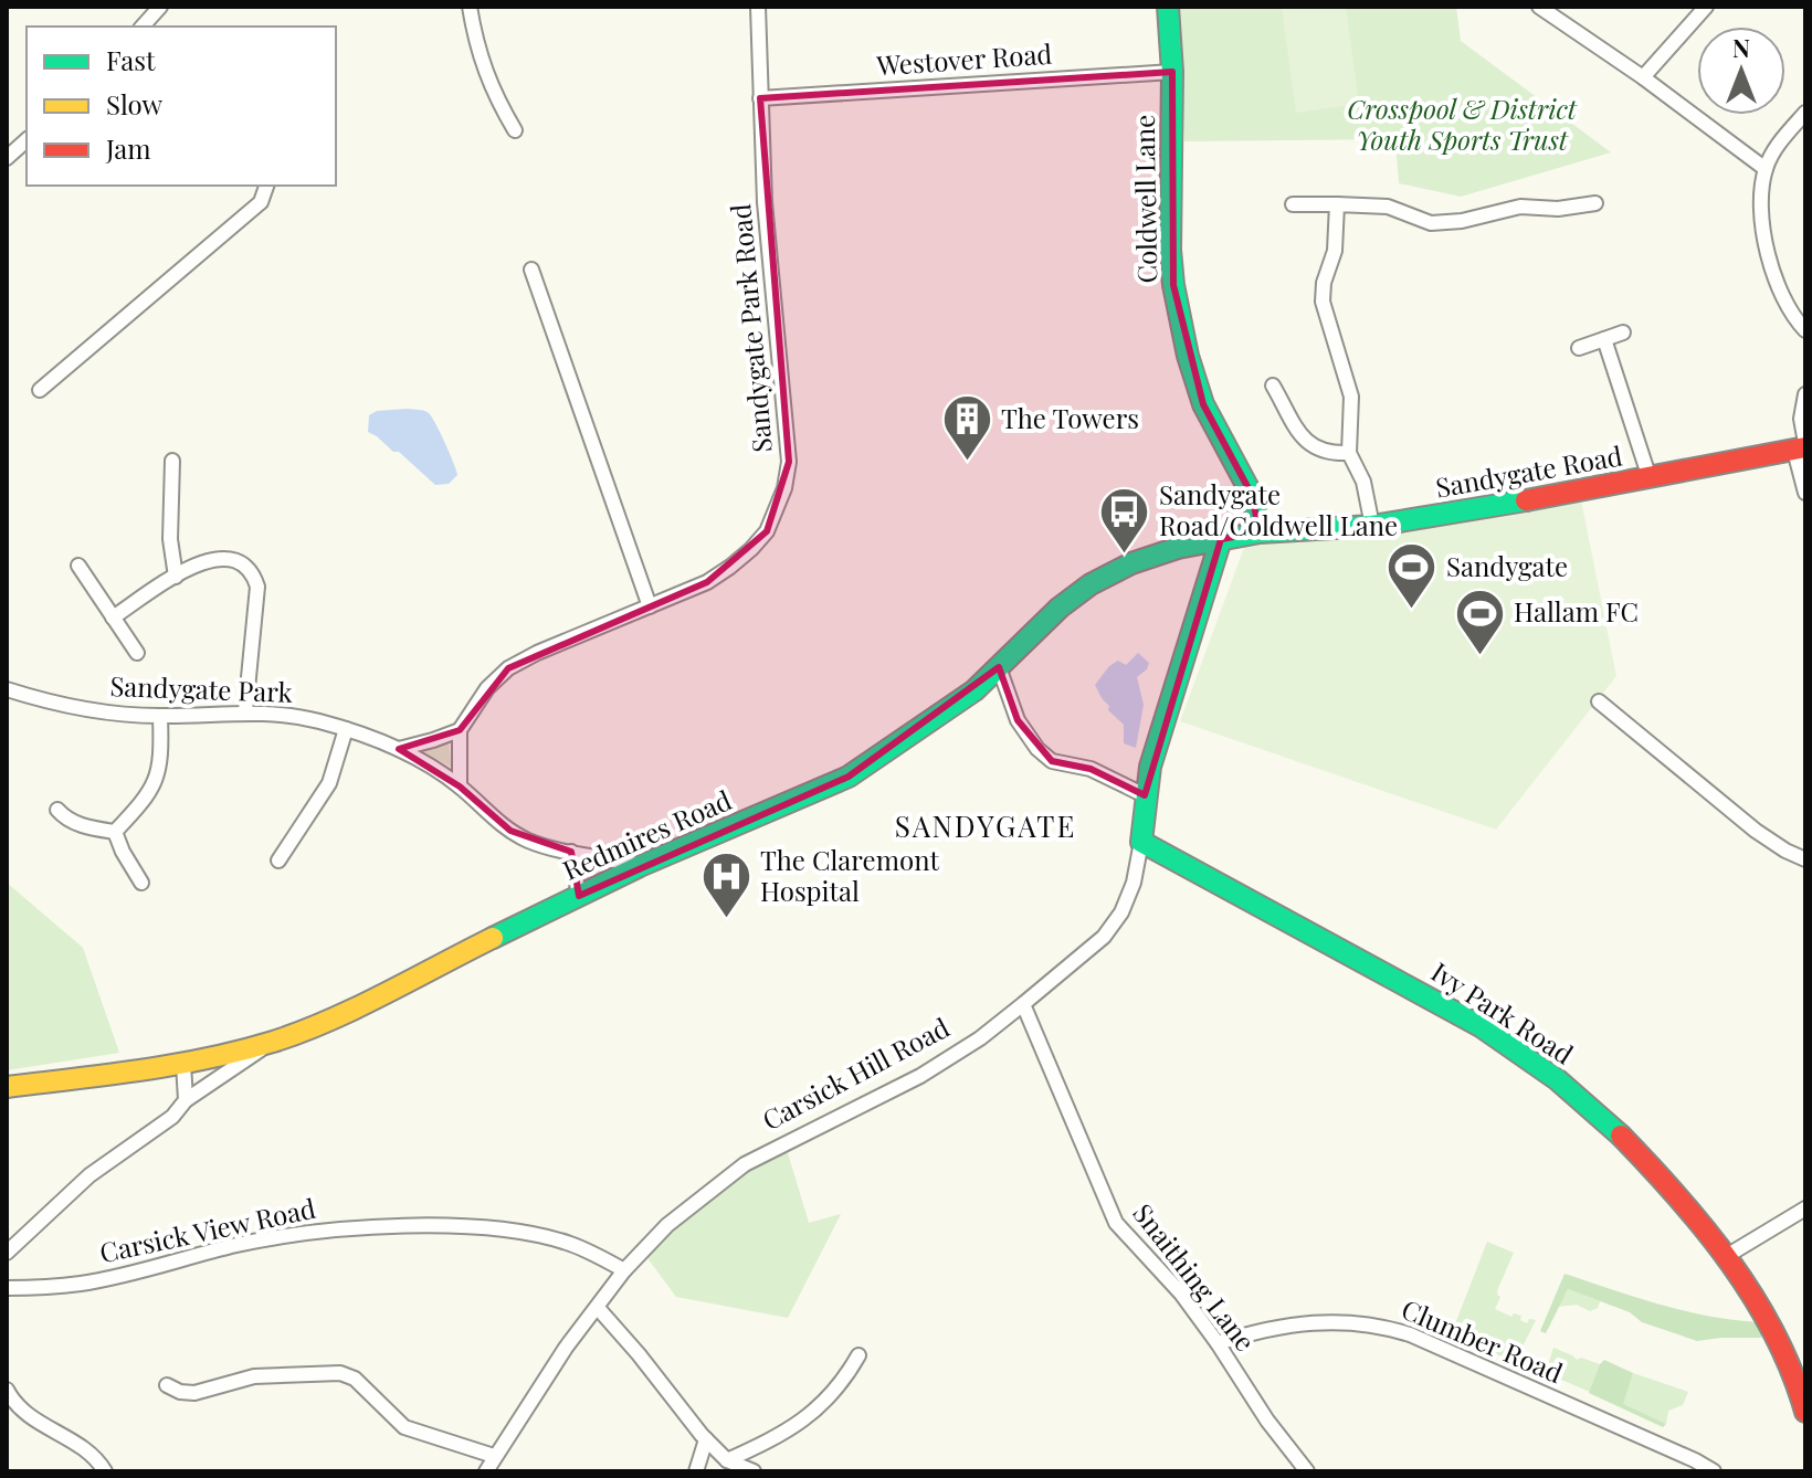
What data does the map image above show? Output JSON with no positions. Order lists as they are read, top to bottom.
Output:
{
  "streets": {
    "street": [
      "Westover Road",
      "Coldwell Lane",
      "Sandygate Park Road",
      "Sandygate Road",
      "Sandygate Park",
      "Redmires Road",
      "Ivy Park Road",
      "Carsick Hill Road",
      "Carsick View Road",
      "Snaithing Lane",
      "Clumber Road"
    ]
  },
  "crossings": [
    ["Westover Road", "Coldwell Lane"],
    ["Westover Road", "Sandygate Park Road"],
    ["Coldwell Lane", "Sandygate Road"],
    ["Coldwell Lane", "Redmires Road"],
    ["Sandygate Road", "Redmires Road"],
    ["Sandygate Park", "Redmires Road"],
    ["Redmires Road", "Carsick Hill Road"],
    ["Ivy Park Road", "Carsick Hill Road"],
    ["Carsick Hill Road", "Carsick View Road"],
    ["Carsick Hill Road", "Snaithing Lane"],
    ["Snaithing Lane", "Clumber Road"]
  ],
  "districts": ["SANDYGATE"],
  "parks": ["Crosspool & District Youth Sports Trust"],
  "places": {
    "building": ["The Towers"],
    "bus stop": ["Sandygate Road/Coldwell Lane"],
    "sports": ["Sandygate", "Hallam FC"],
    "hospital": ["The Claremont Hospital"]
  },
  "legend": ["Fast", "Slow", "Jam"],
  "north": "top"
}
